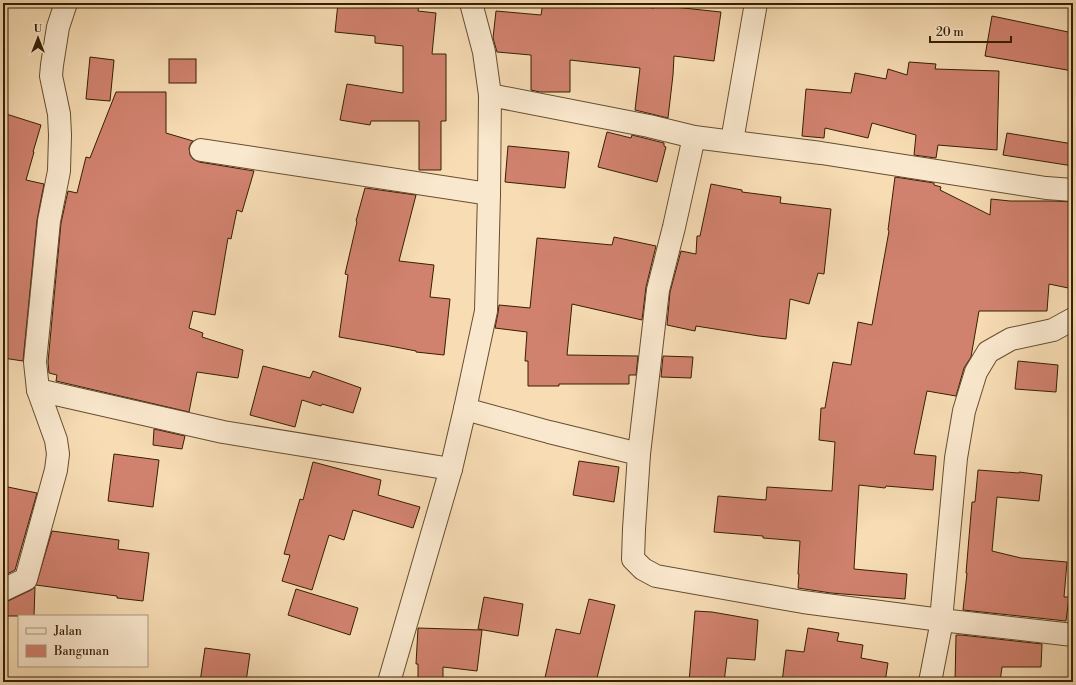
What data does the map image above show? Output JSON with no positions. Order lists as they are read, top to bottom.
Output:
{
  "legend": ["Jalan", "Bangunan"],
  "scale_bar": "20 m",
  "north": "top"
}
